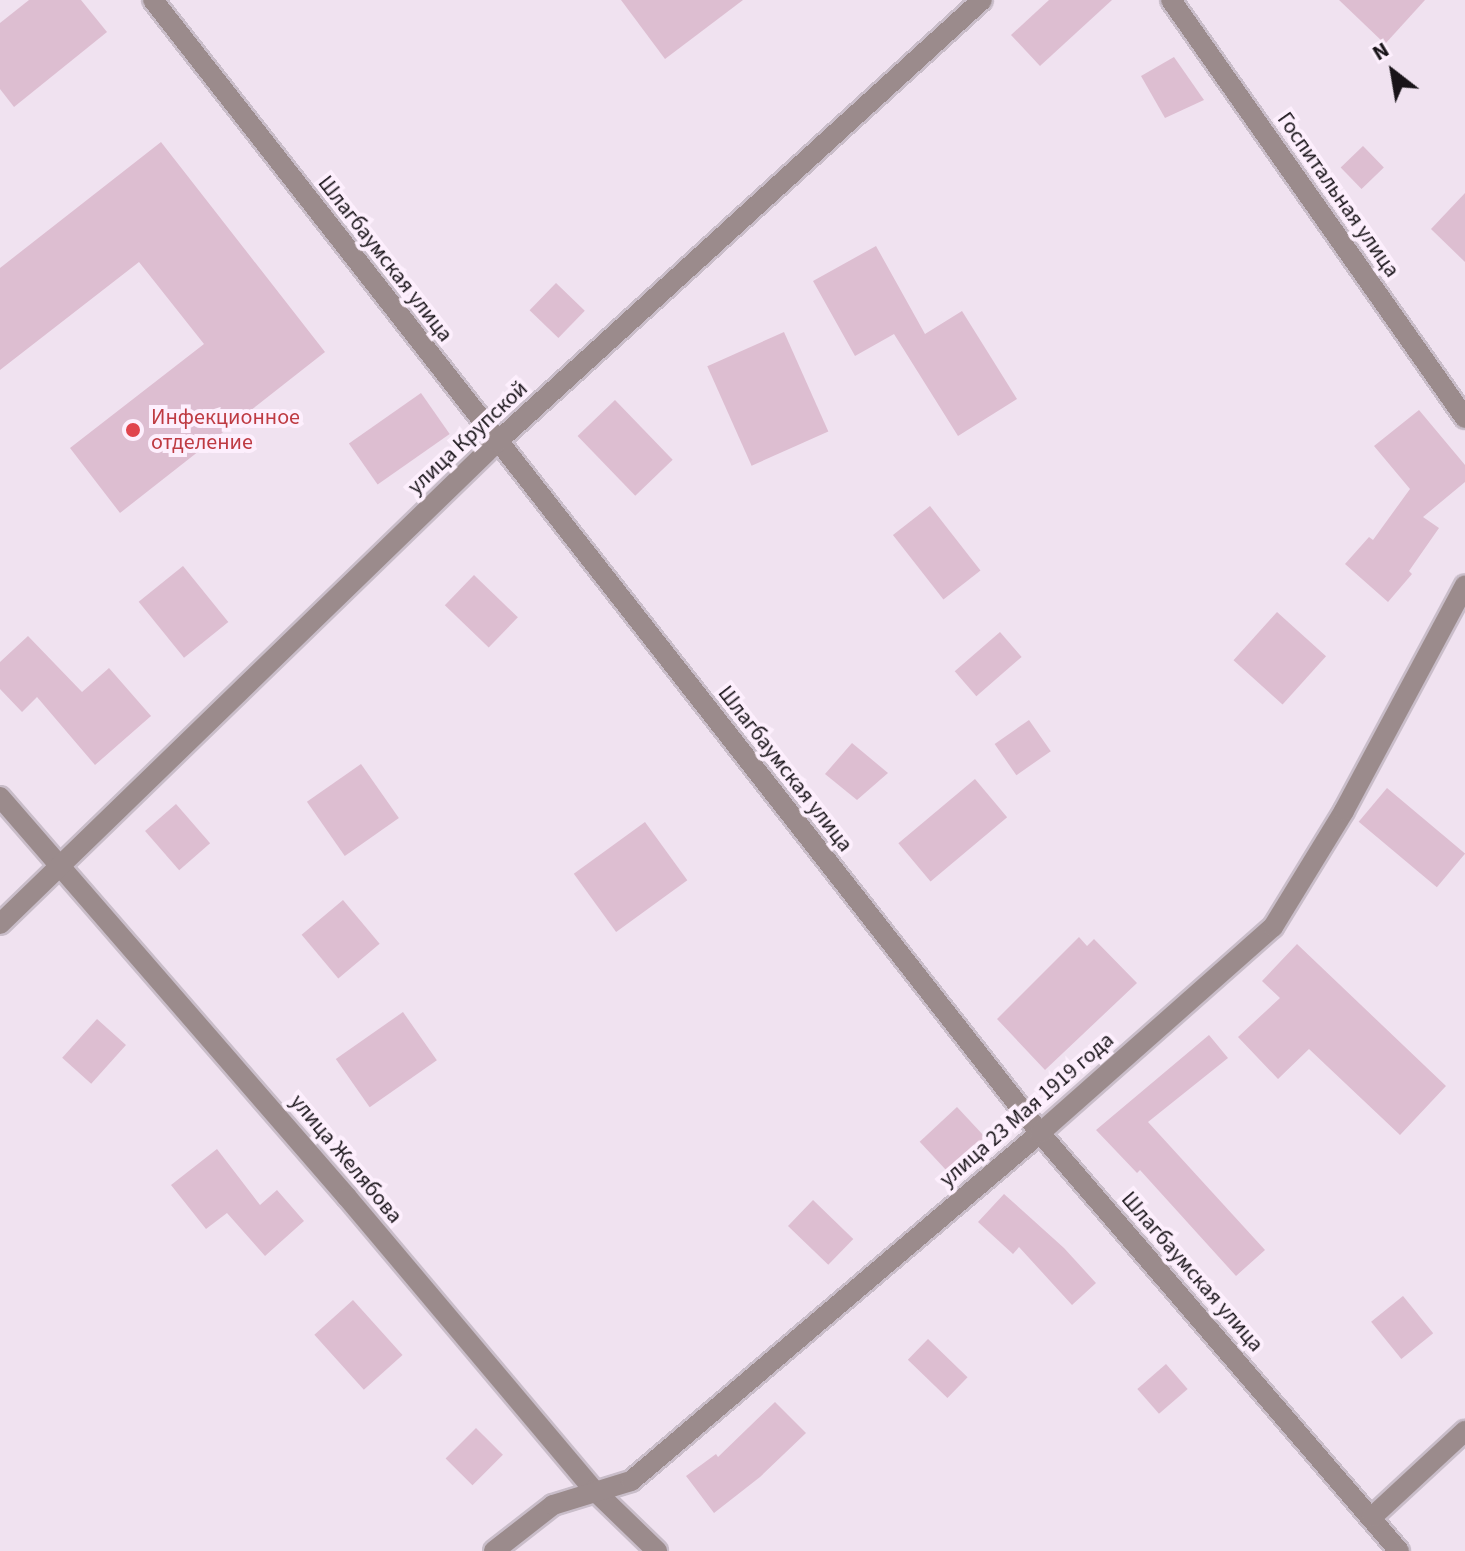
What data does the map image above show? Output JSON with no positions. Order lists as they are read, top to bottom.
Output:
{
  "streets": {
    "street": [
      "Госпитальная улица",
      "Шлагбаумская улица",
      "улица Крупской",
      "улица 23 Мая 1919 года",
      "улица Желябова"
    ]
  },
  "crossings": [
    ["Шлагбаумская улица", "улица Крупской"],
    ["Шлагбаумская улица", "улица 23 Мая 1919 года"],
    ["улица Крупской", "улица Желябова"],
    ["улица 23 Мая 1919 года", "улица Желябова"]
  ],
  "places": ["Инфекционное отделение"],
  "north": "top left"
}
